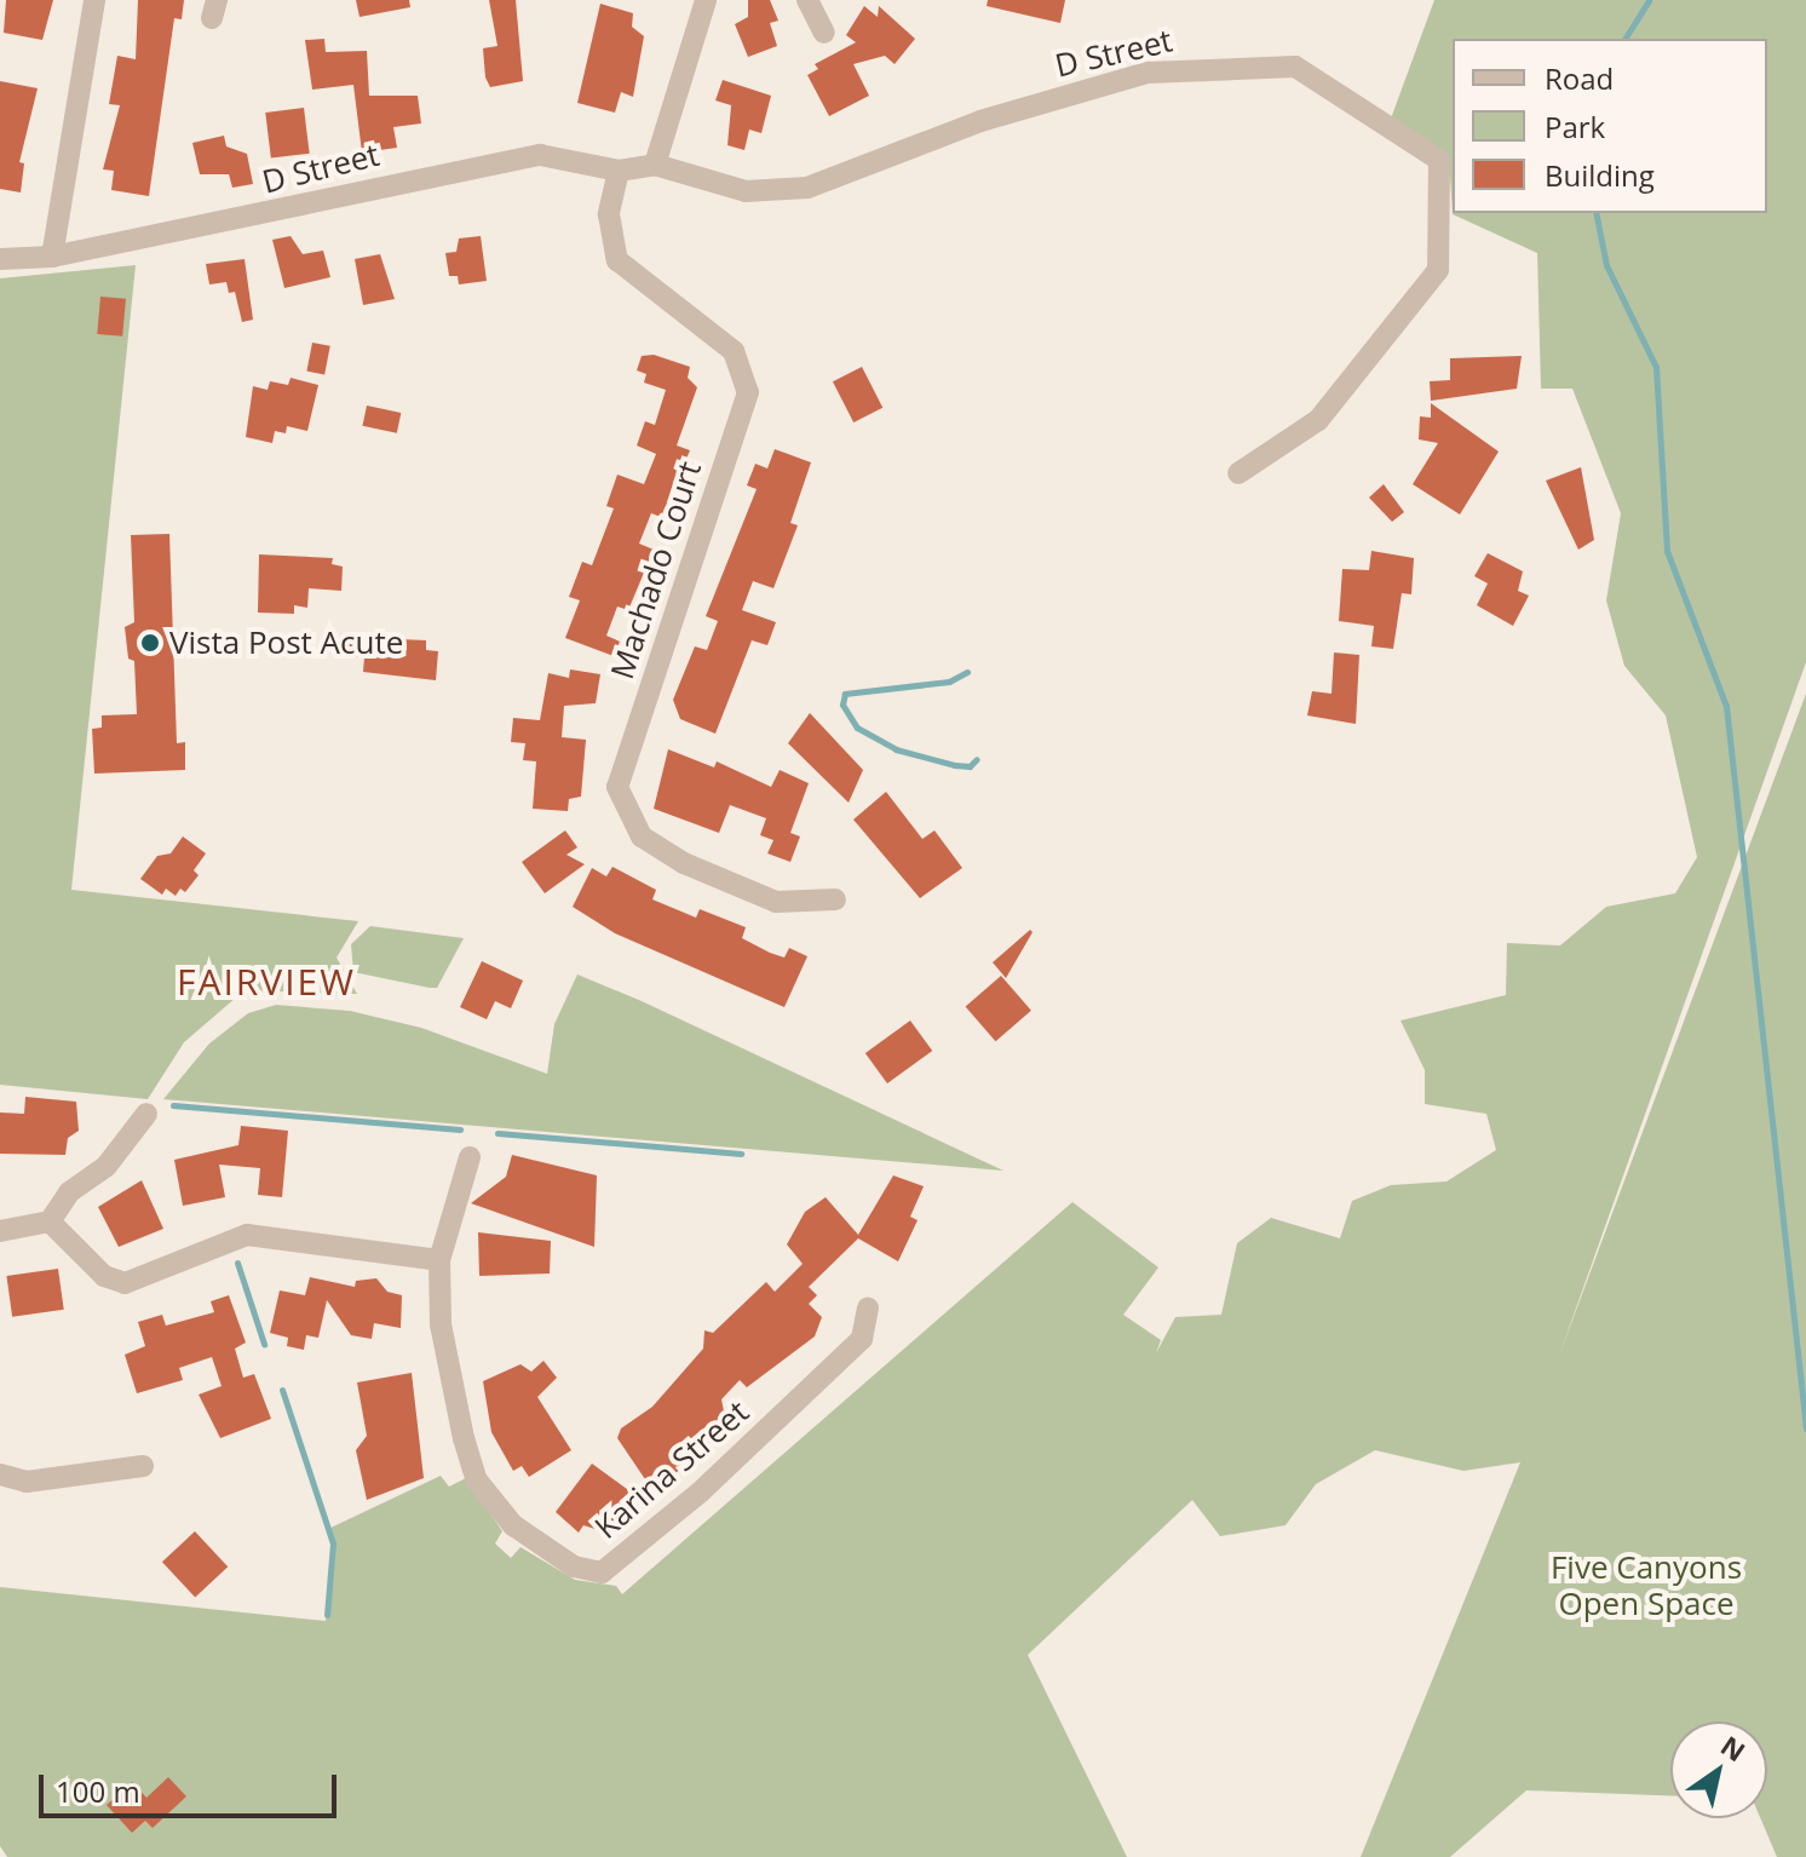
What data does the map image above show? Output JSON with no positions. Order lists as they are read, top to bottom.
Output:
{
  "streets": {
    "street": ["D Street", "Machado Court", "Karina Street"]
  },
  "crossings": [
    ["D Street", "Machado Court"]
  ],
  "districts": ["FAIRVIEW"],
  "parks": ["Five Canyons Open Space"],
  "places": ["Vista Post Acute"],
  "legend": ["Road", "Park", "Building"],
  "scale_bar": "100 m",
  "north": "top right"
}
